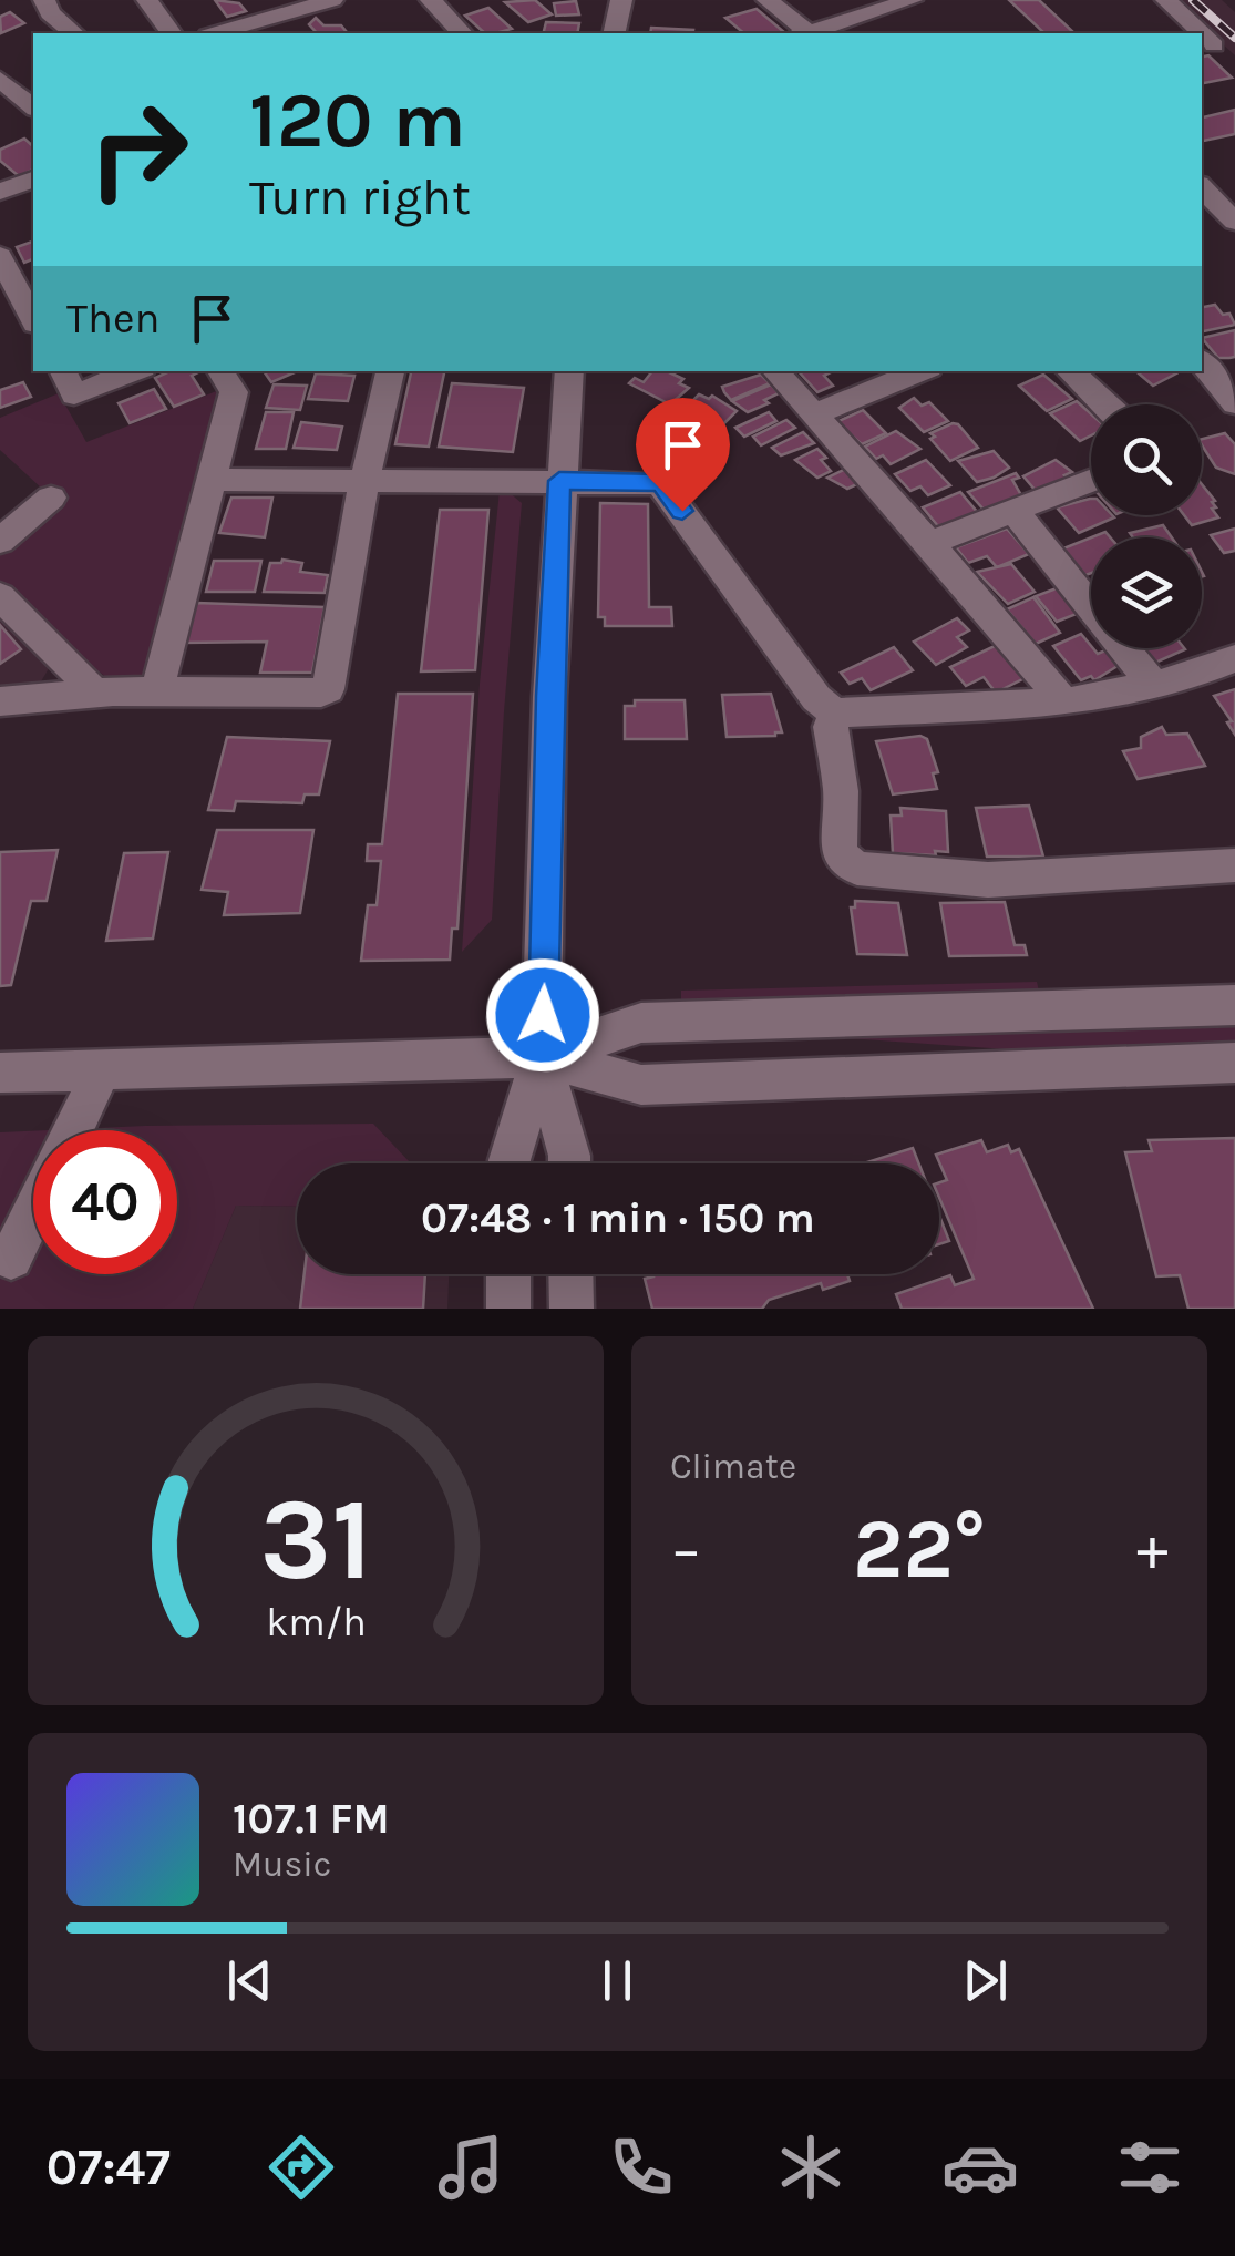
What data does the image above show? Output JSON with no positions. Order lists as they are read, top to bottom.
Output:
{
  "page": {
    "turn": ["120 m", "Turn right"],
    "then": "Then",
    "limit": "40",
    "trip": "07:48 · 1 min · 150 m",
    "tile": "Climate",
    "heat": ["−", "22°", "+"],
    "song": ["107.1 FM", "Music"],
    "tabs": "07:47",
    "gauge": ["31", "km/h"]
  }
}
